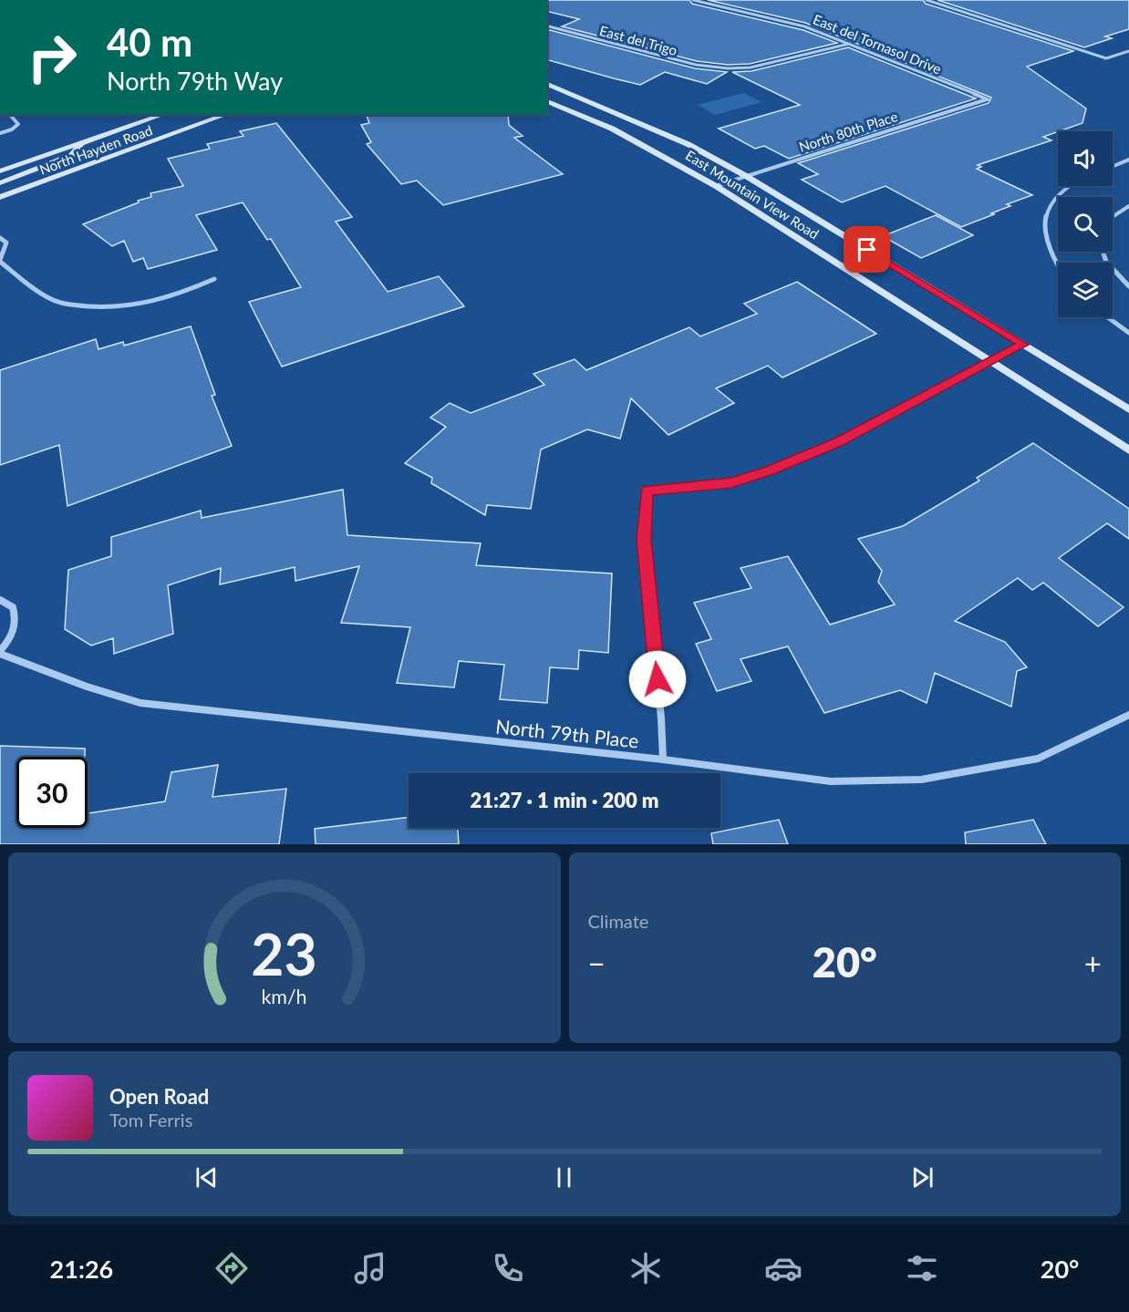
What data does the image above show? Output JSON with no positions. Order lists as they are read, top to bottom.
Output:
{
  "streets": {
    "main road": ["North Hayden Road", "East Mountain View Road"],
    "street": [
      "East del Trigo",
      "East del Tornasol Drive",
      "North 80th Place",
      "North 79th Place"
    ]
  },
  "crossings": [
    ["East del Trigo", "East del Tornasol Drive"],
    ["East del Tornasol Drive", "North 80th Place"],
    ["North 80th Place", "East Mountain View Road"]
  ],
  "page": {
    "turn": ["40 m", "North 79th Way"],
    "limit": "30",
    "trip": "21:27 · 1 min · 200 m",
    "tile": "Climate",
    "heat": ["−", "20°", "+"],
    "song": ["Open Road", "Tom Ferris"],
    "tabs": ["21:26", "20°"],
    "gauge": ["23", "km/h"]
  }
}
